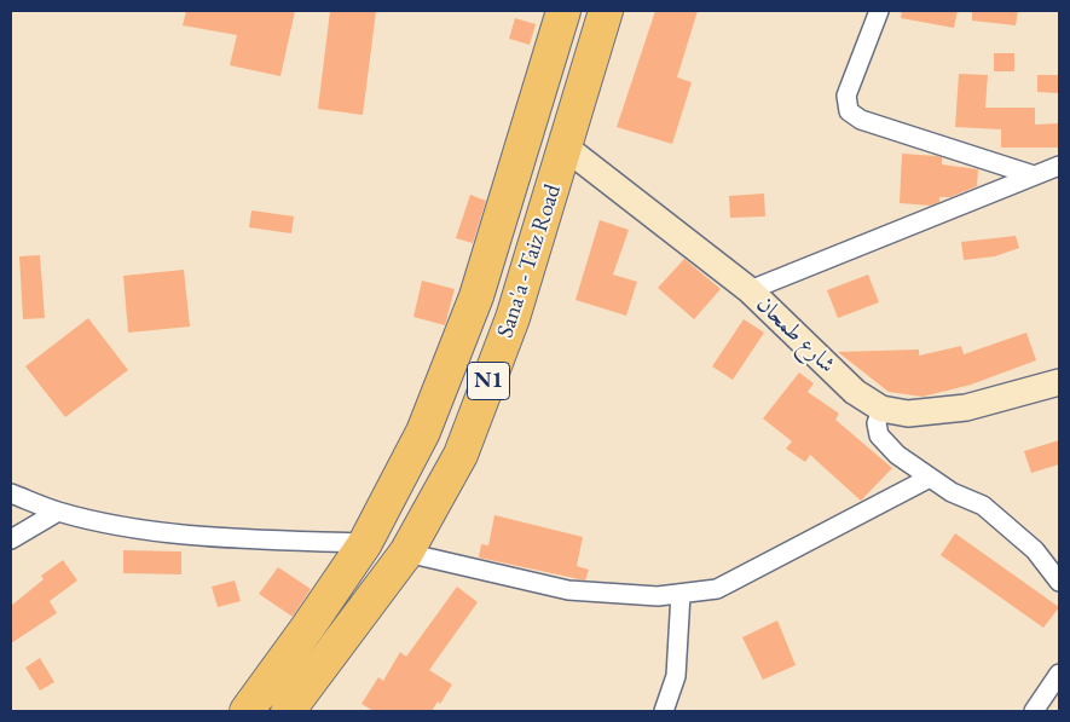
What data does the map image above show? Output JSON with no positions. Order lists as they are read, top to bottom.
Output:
{
  "streets": {
    "highway": ["Sana'a - Taiz Road", "N1"],
    "street": ["شارع طمحان"]
  },
  "crossings": [
    ["Sana'a - Taiz Road", "شارع طمحان"]
  ]
}
